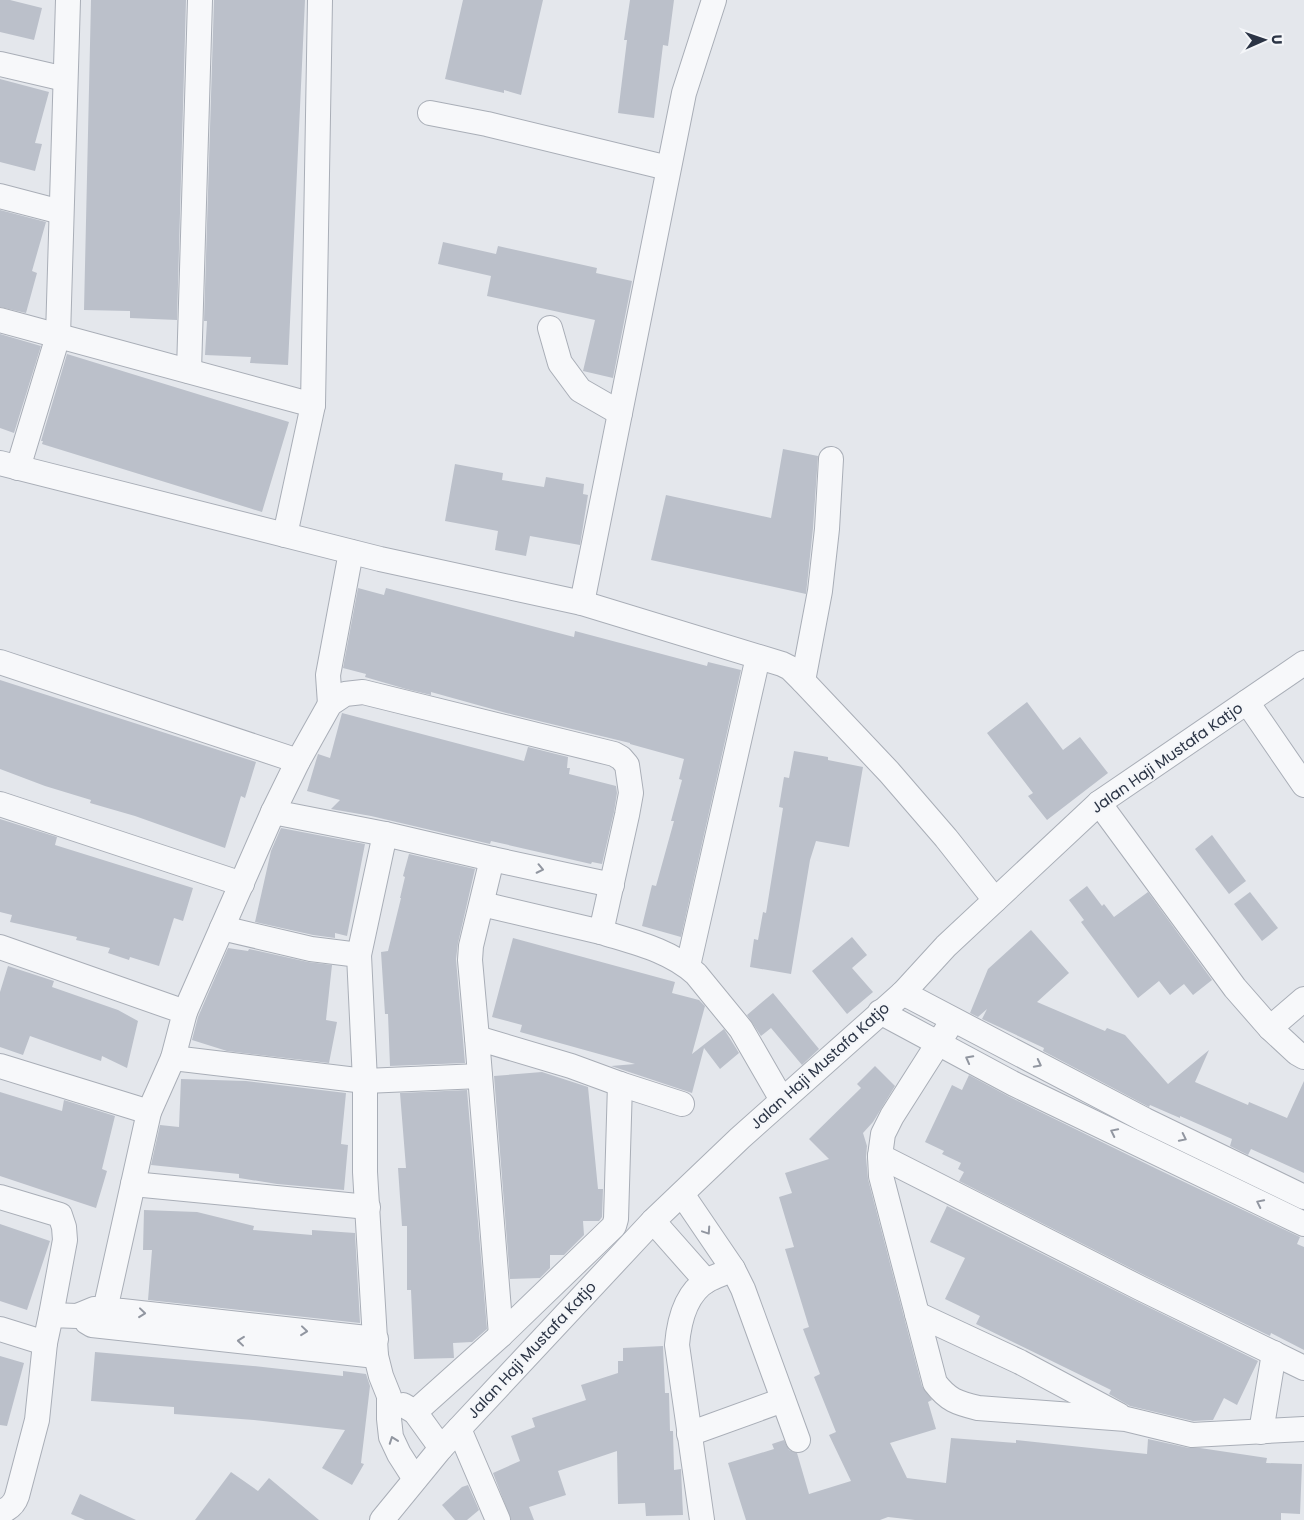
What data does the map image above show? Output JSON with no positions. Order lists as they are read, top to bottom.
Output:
{
  "streets": {
    "street": ["Jalan Haji Mustafa Katjo"]
  },
  "north": "right"
}
